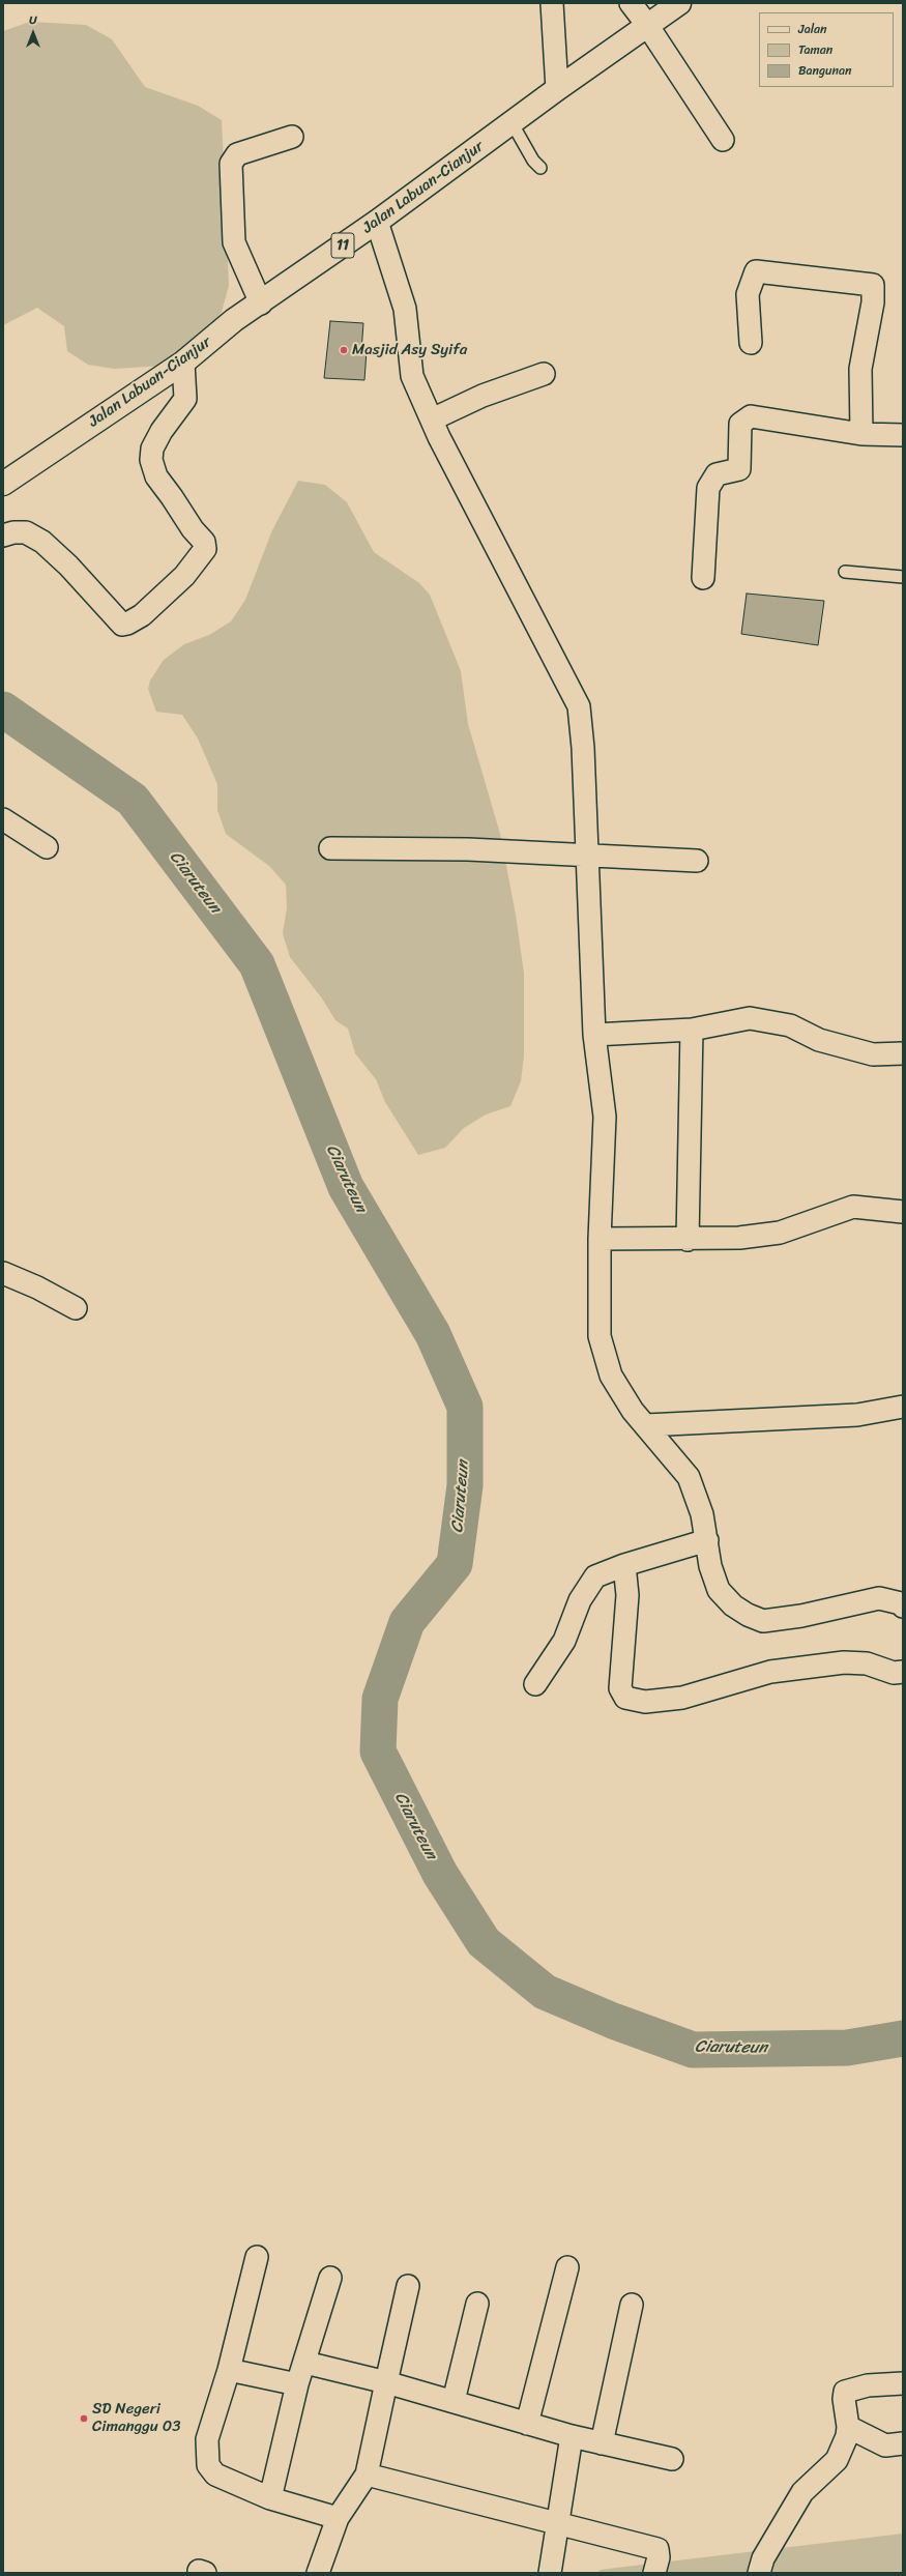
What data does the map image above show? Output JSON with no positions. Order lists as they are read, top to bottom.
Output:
{
  "streets": {
    "highway": ["Jalan Labuan-Cianjur", "11"]
  },
  "water": ["Ciaruteun"],
  "places": ["Masjid Asy Syifa", "SD Negeri Cimanggu 03"],
  "legend": ["Jalan", "Taman", "Bangunan"],
  "north": "top"
}
